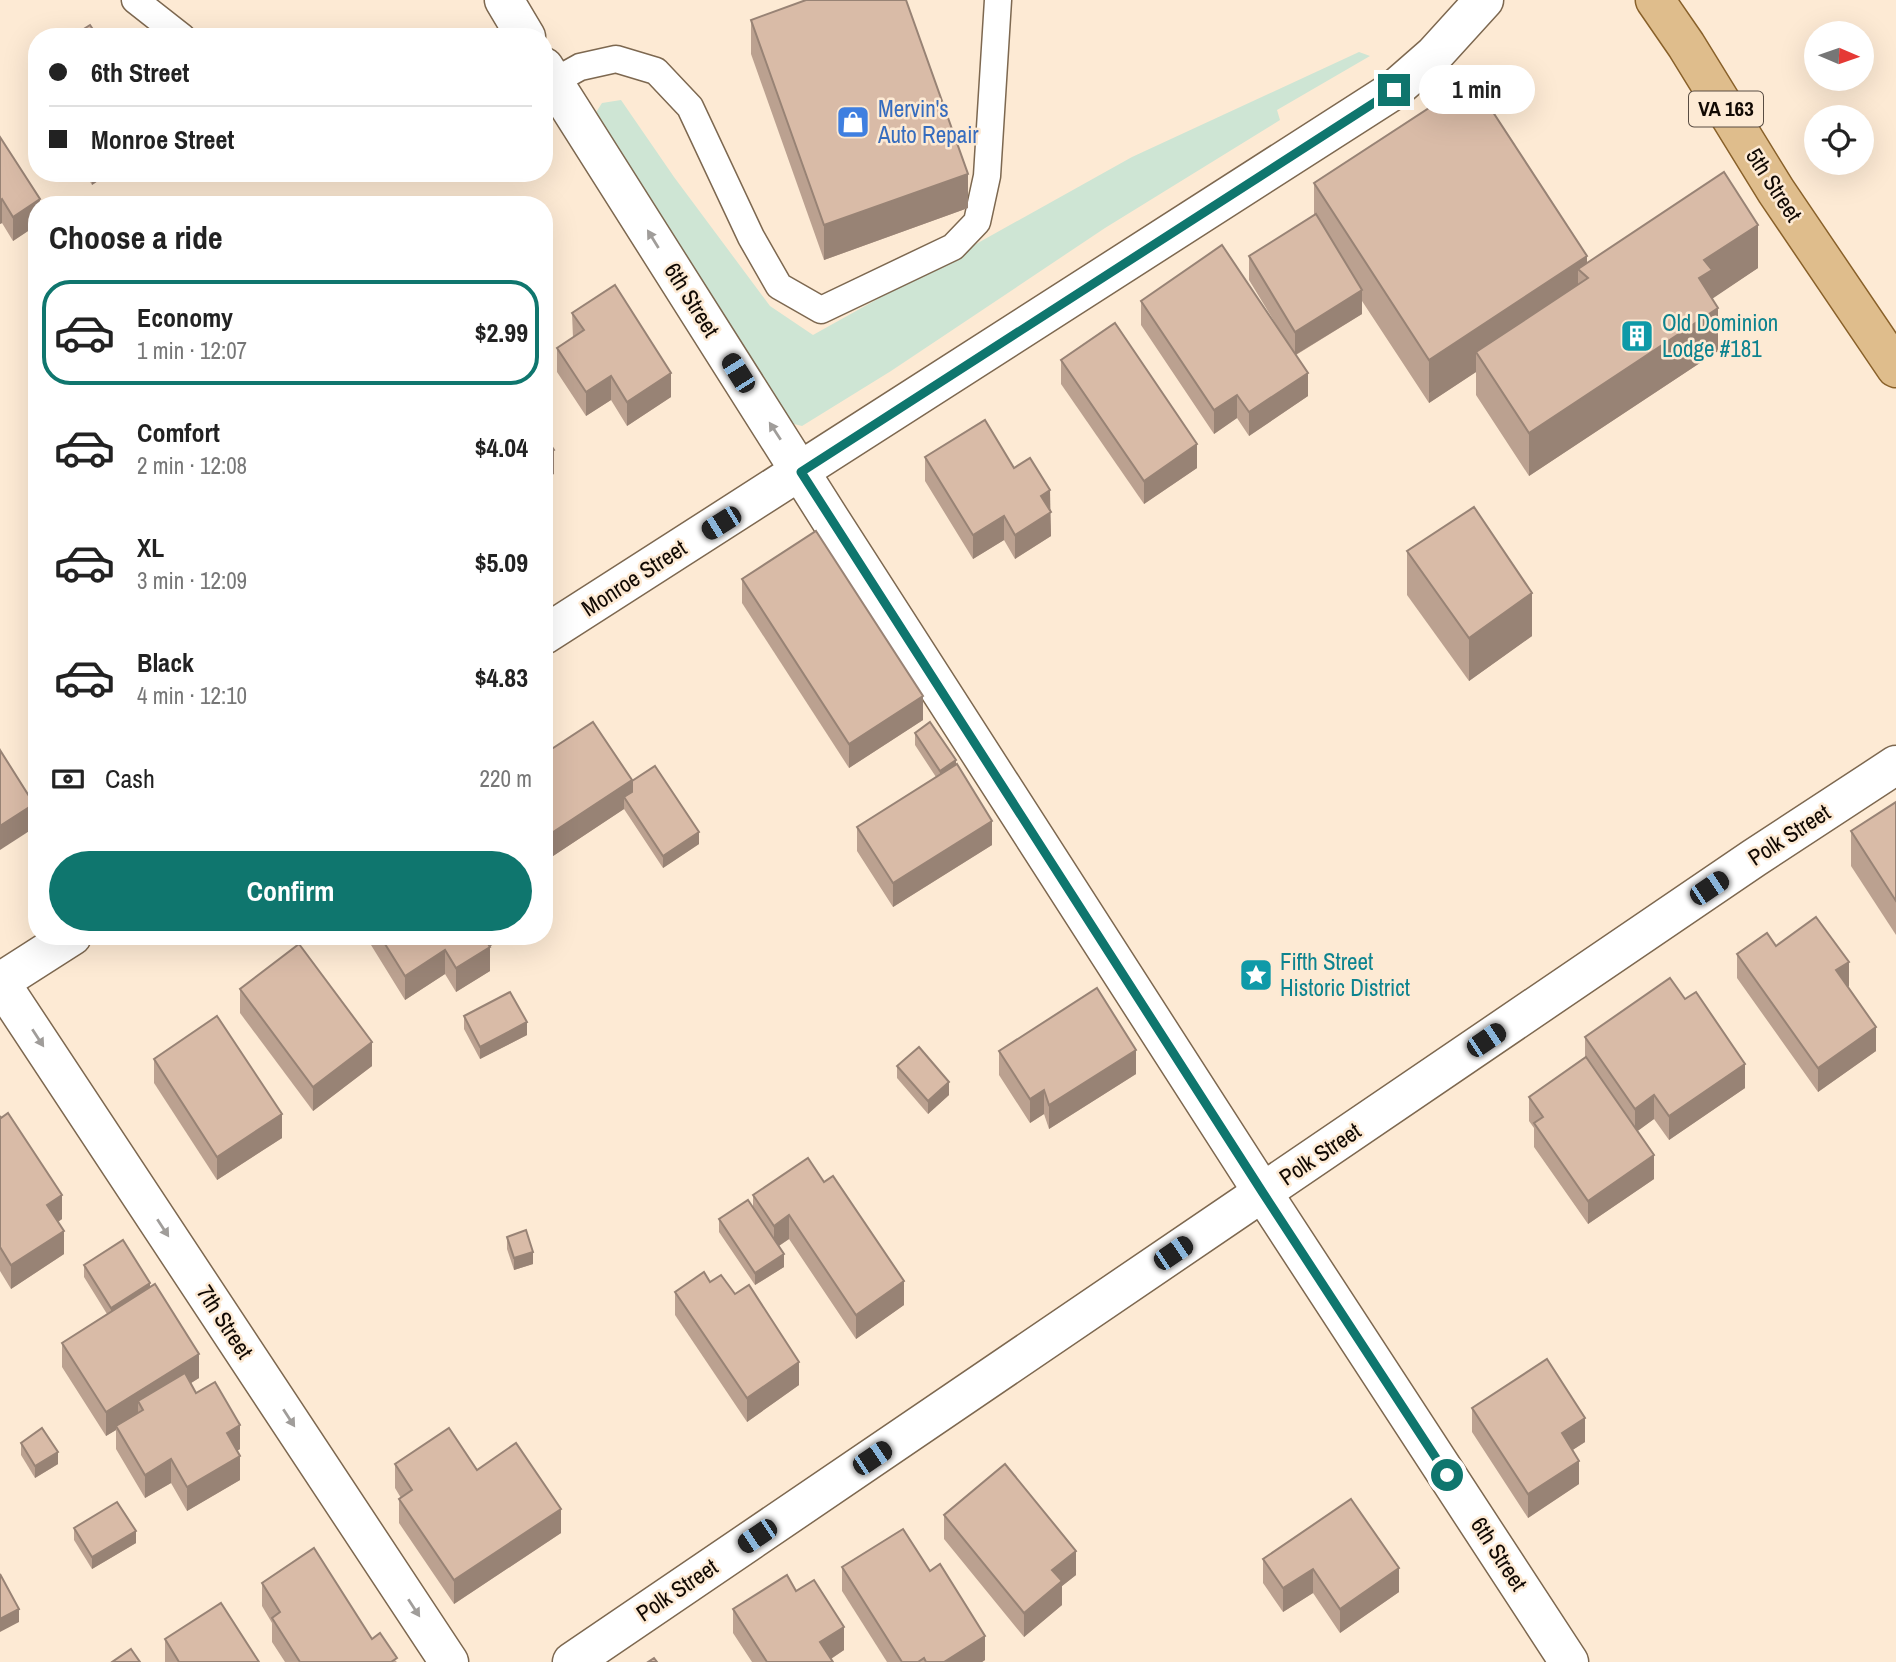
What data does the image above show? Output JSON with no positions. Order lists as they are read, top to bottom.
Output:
{
  "streets": {
    "main road": ["VA 163", "5th Street"],
    "street": [
      "6th Street",
      "Monroe Street",
      "Polk Street",
      "7th Street"
    ]
  },
  "crossings": [
    ["6th Street", "Monroe Street"],
    ["6th Street", "Polk Street"]
  ],
  "one_way": ["7th Street"],
  "places": {
    "shop": ["Mervin's Auto Repair"],
    "building": ["Old Dominion Lodge #181"],
    "place": ["Fifth Street Historic District"]
  },
  "north": "right",
  "page": {
    "banner": ["6th Street", "Monroe Street"],
    "bubble": "1 min",
    "heading": "Choose a ride",
    "list": [
      {
        "name": "Economy",
        "note": "1 min · 12:07",
        "value": "$2.99"
      },
      {
        "name": "Comfort",
        "note": "2 min · 12:08",
        "value": "$4.04"
      },
      {
        "name": "XL",
        "note": "3 min · 12:09",
        "value": "$5.09"
      },
      {
        "name": "Black",
        "note": "4 min · 12:10",
        "value": "$4.83"
      }
    ],
    "pay": ["Cash", "220 m"],
    "buttons": "Confirm"
  }
}
